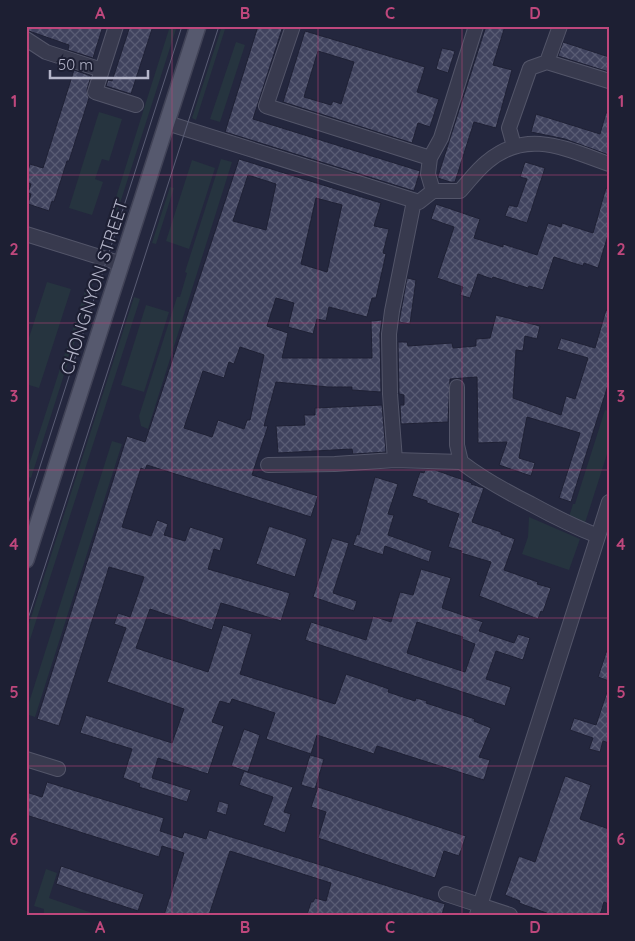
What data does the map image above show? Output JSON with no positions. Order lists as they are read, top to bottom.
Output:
{
  "streets": {
    "main road": ["CHONGNYON STREET"]
  },
  "scale_bar": "50 m",
  "grid": {
    "columns": [
      "A",
      "B",
      "C",
      "D"
    ],
    "rows": [
      "1",
      "2",
      "3",
      "4",
      "5",
      "6"
    ]
  }
}
